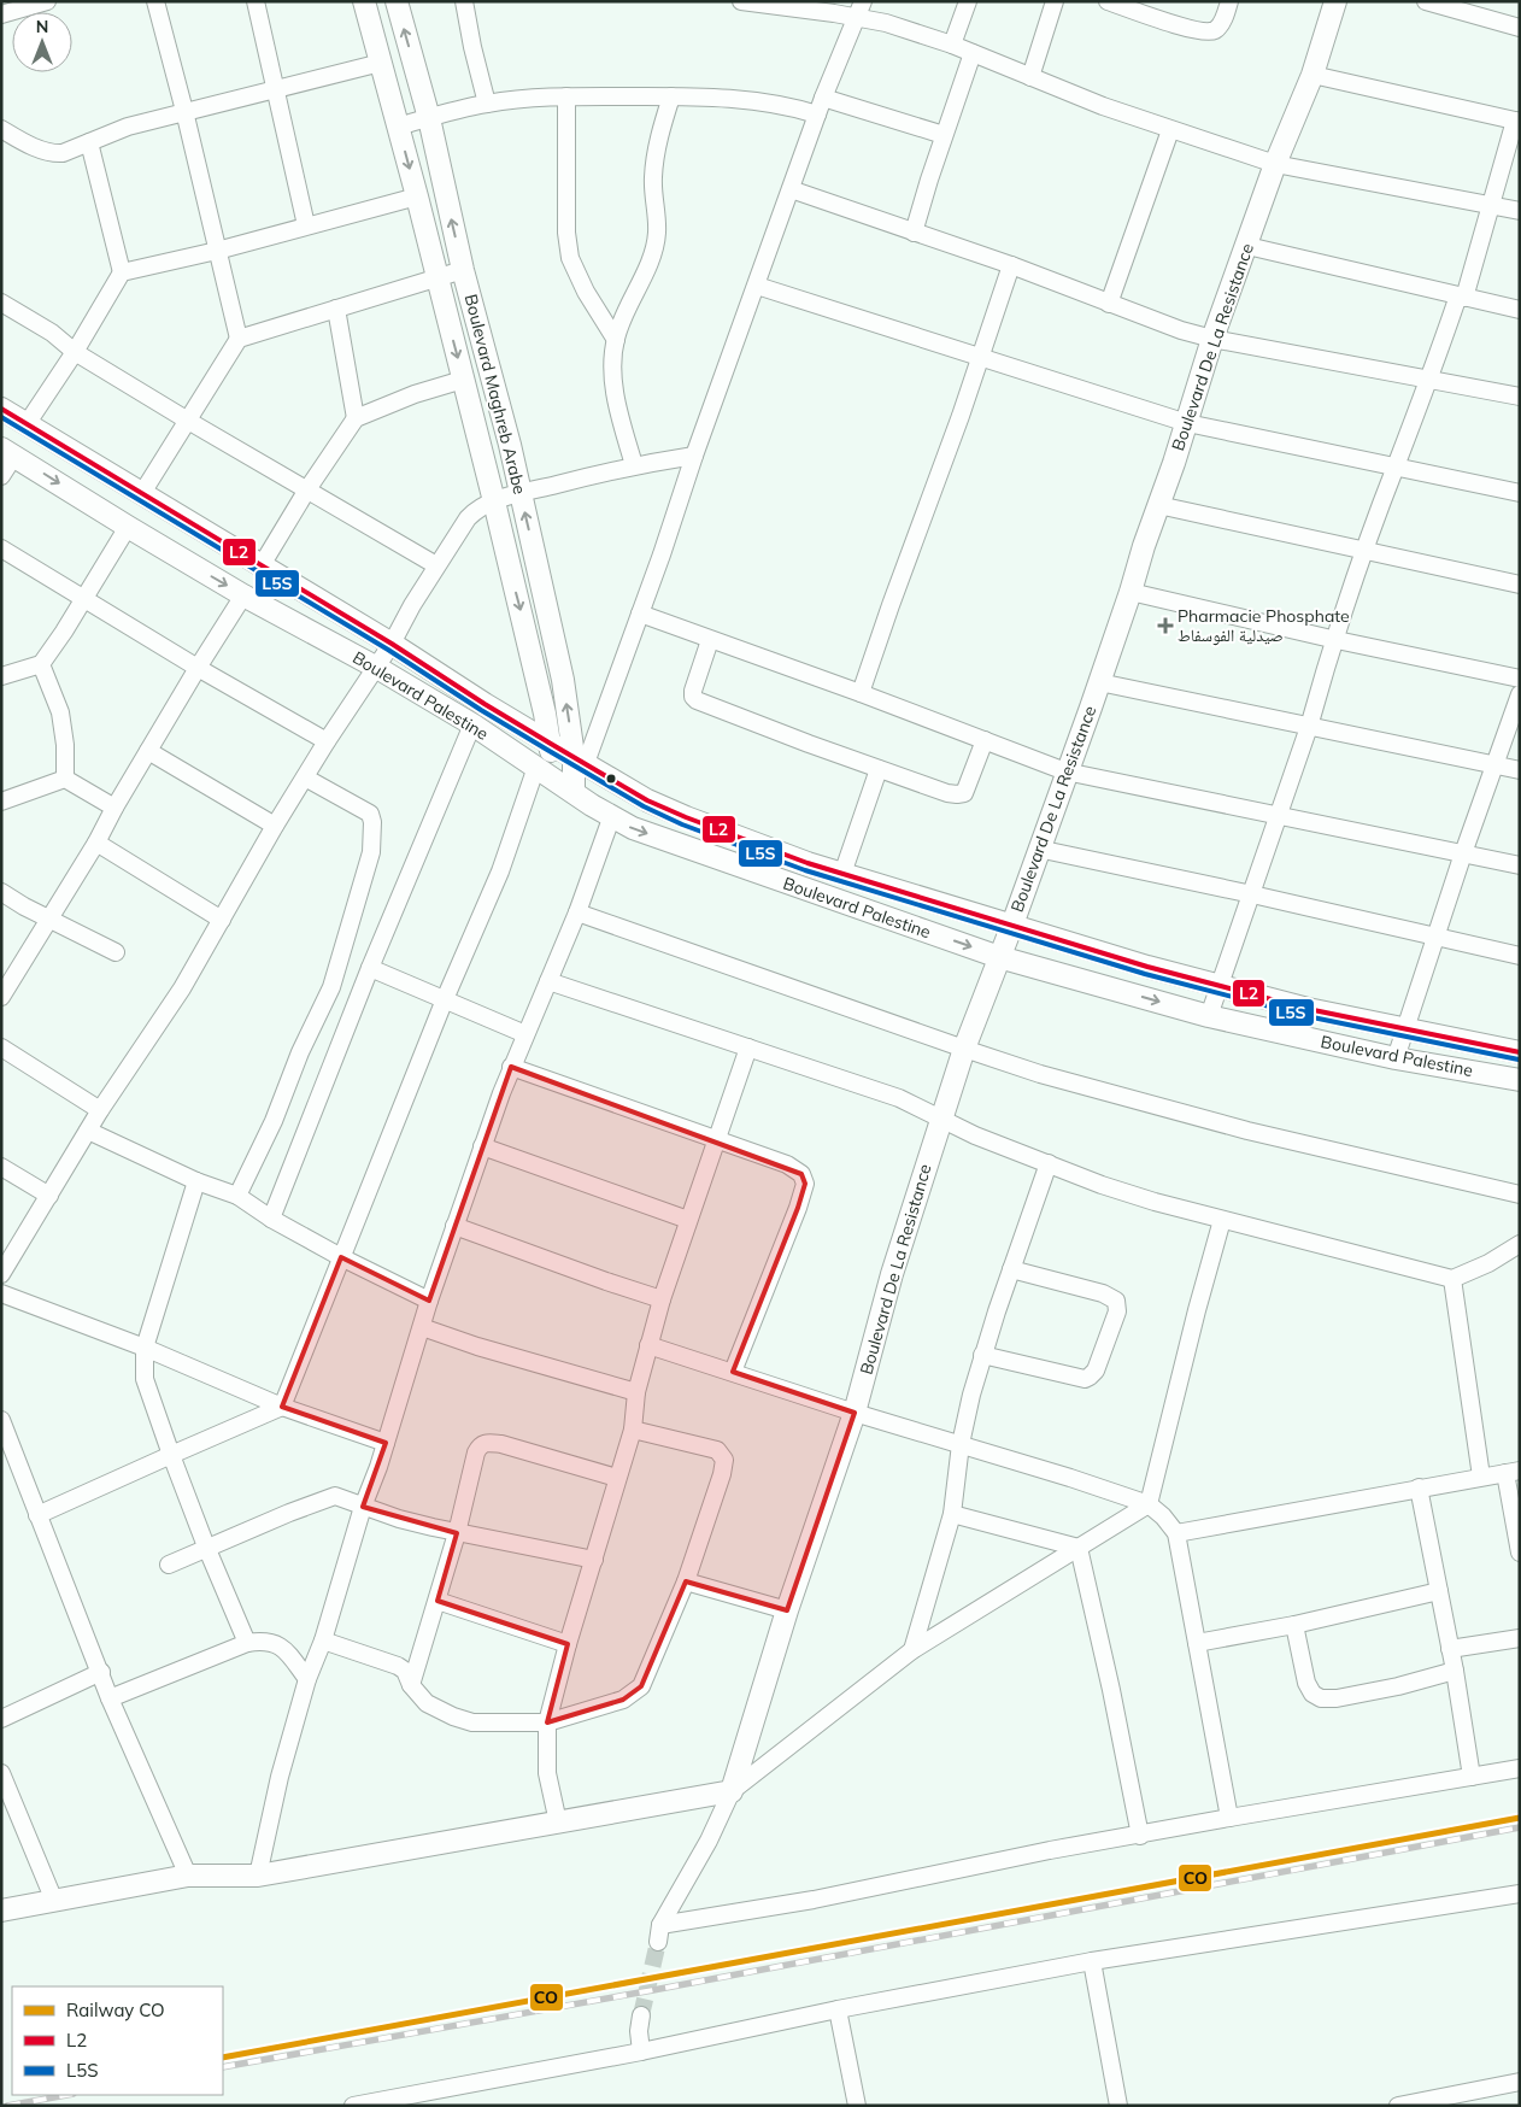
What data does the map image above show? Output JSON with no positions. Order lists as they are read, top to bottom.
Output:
{
  "streets": {
    "street": ["Boulevard De La Resistance", "Boulevard Maghreb Arabe", "Boulevard Palestine"]
  },
  "crossings": [
    ["Boulevard De La Resistance", "Boulevard Palestine"],
    ["Boulevard Maghreb Arabe", "Boulevard Palestine"]
  ],
  "places": {
    "health": ["Pharmacie Phosphate صيدلية الفوسفاط"]
  },
  "lines": ["transit line L2", "transit line L5S", "rail line CO"],
  "legend": ["Railway CO", "L2", "L5S"],
  "north": "top"
}
